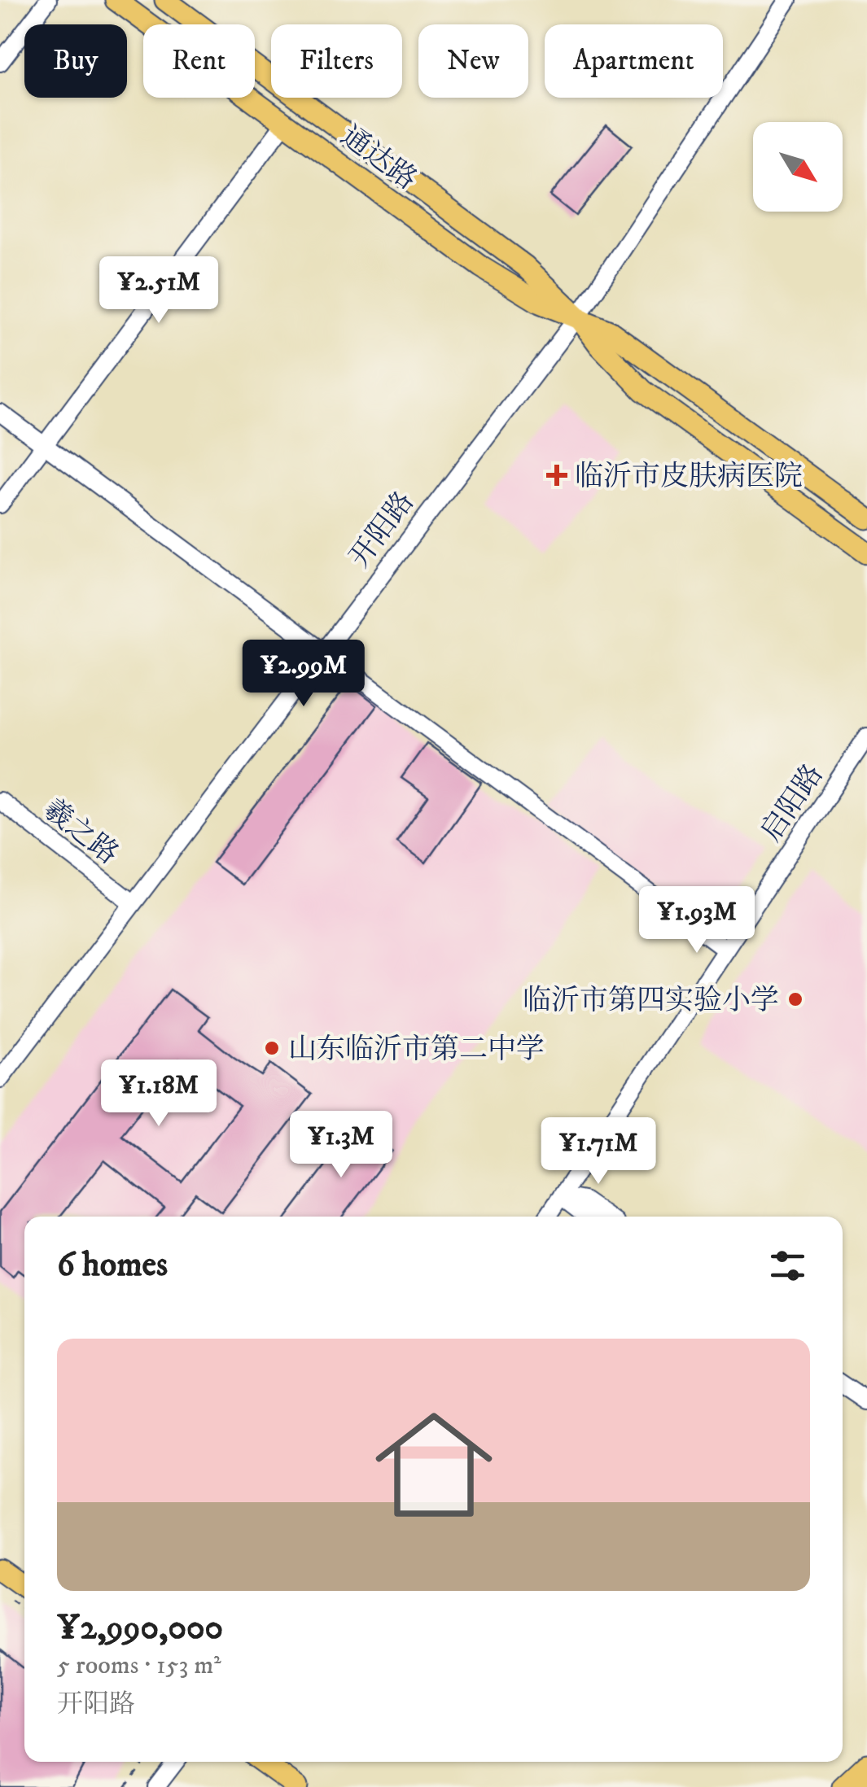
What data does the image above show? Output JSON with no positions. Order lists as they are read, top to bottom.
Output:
{
  "streets": {
    "main road": ["通达路"],
    "street": ["开阳路", "启阳路", "羲之路"]
  },
  "crossings": [
    ["通达路", "开阳路"],
    ["开阳路", "羲之路"]
  ],
  "places": {
    "health": ["临沂市皮肤病医院"],
    "other": ["临沂市第四实验小学", "山东临沂市第二中学"]
  },
  "north": "bottom right",
  "page": {
    "chip": [
      "Buy",
      "Rent",
      "Filters",
      "New",
      "Apartment"
    ],
    "price": [
      "¥2.51M",
      "¥2.99M",
      "¥1.93M",
      "¥1.18M",
      "¥1.3M",
      "¥1.71M"
    ],
    "heading": "6 homes",
    "list": [
      {
        "name": "¥2,990,000",
        "note": "5 rooms · 153 m² · 开阳路"
      }
    ]
  }
}
